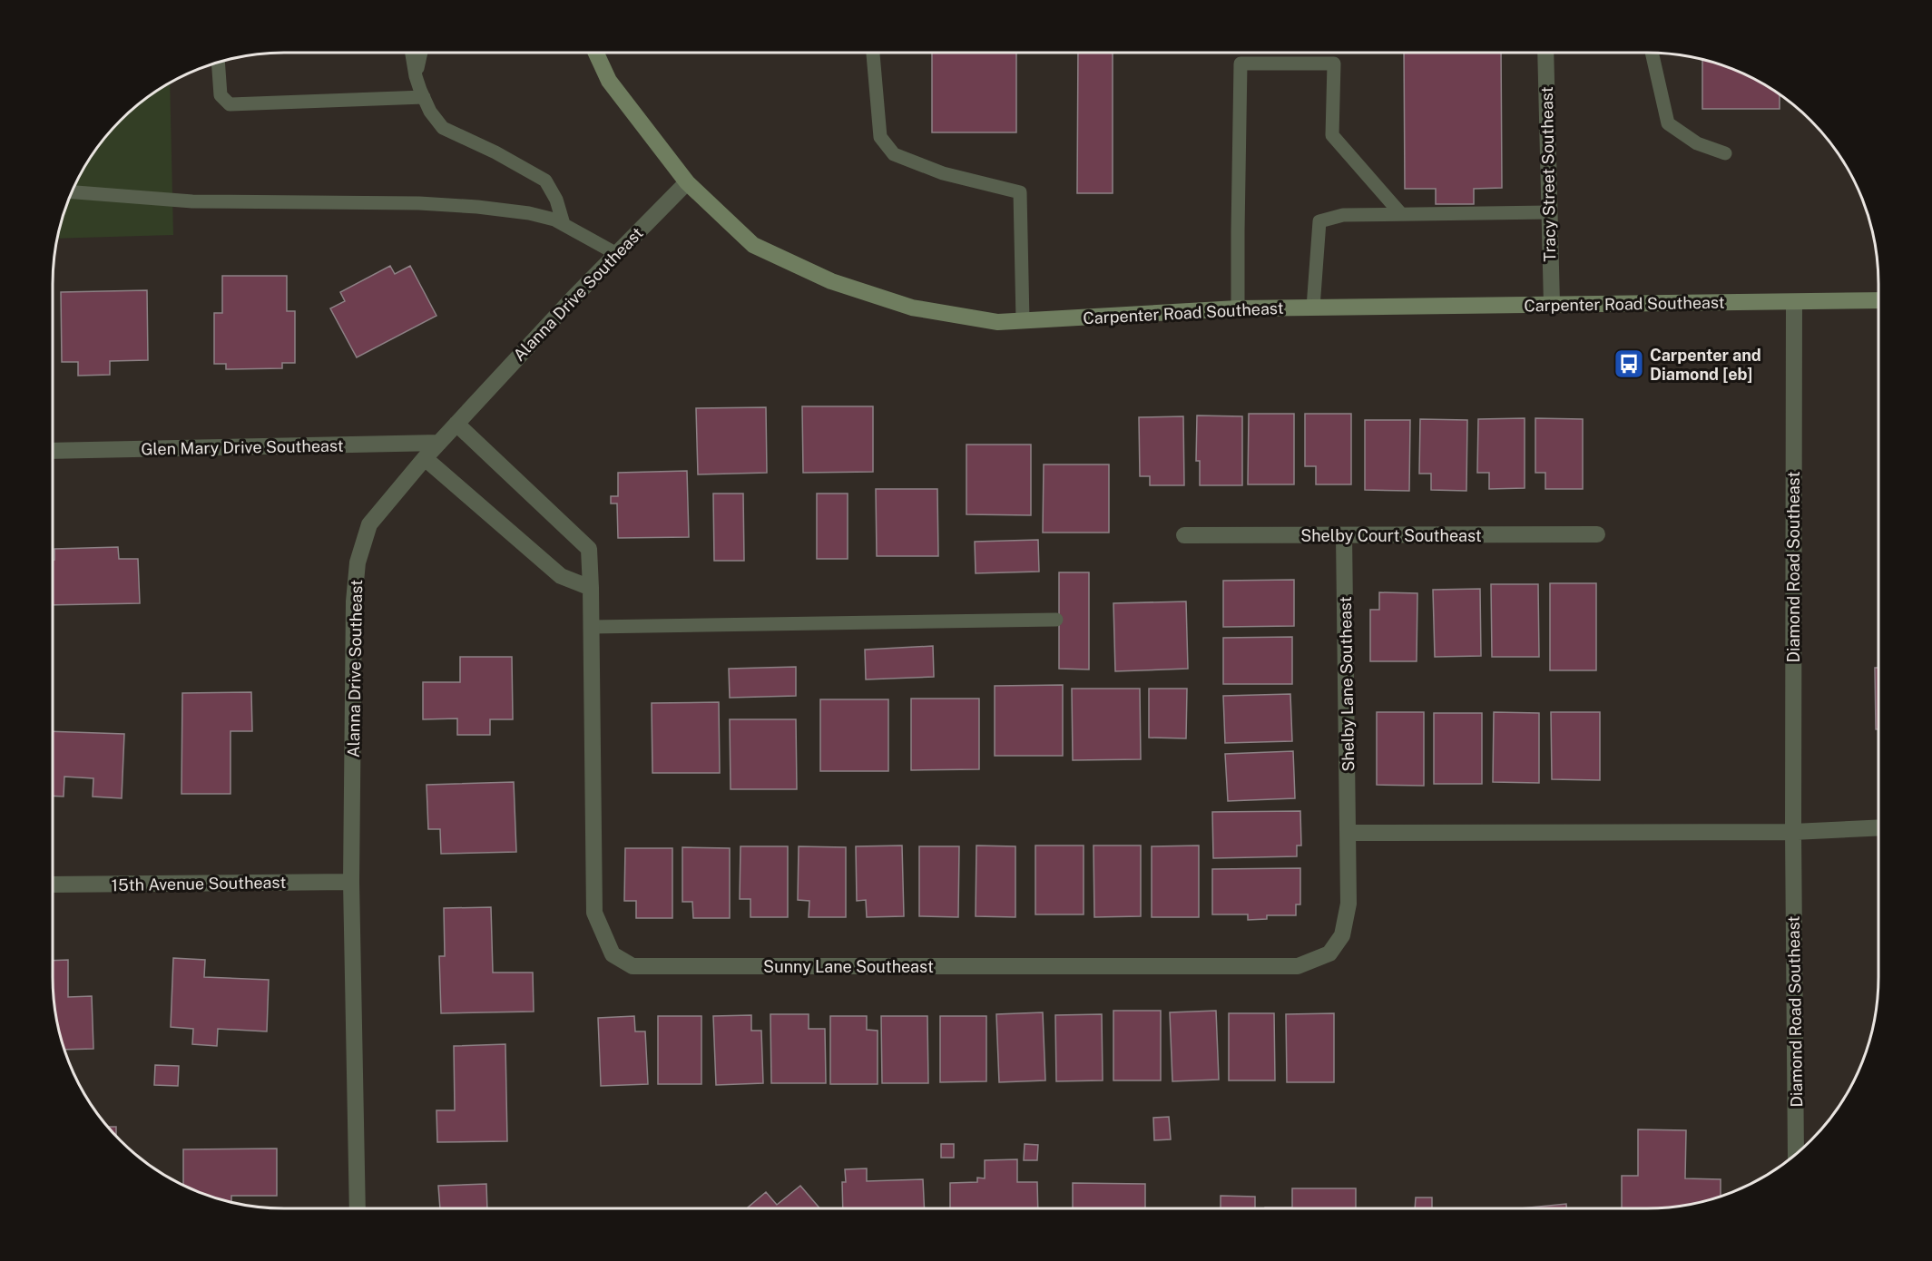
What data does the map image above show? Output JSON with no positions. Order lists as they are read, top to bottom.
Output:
{
  "streets": {
    "street": [
      "Tracy Street Southeast",
      "Alanna Drive Southeast",
      "Carpenter Road Southeast",
      "Glen Mary Drive Southeast",
      "Shelby Court Southeast",
      "Diamond Road Southeast",
      "Shelby Lane Southeast",
      "15th Avenue Southeast",
      "Sunny Lane Southeast"
    ]
  },
  "crossings": [
    ["Tracy Street Southeast", "Carpenter Road Southeast"],
    ["Alanna Drive Southeast", "Carpenter Road Southeast"],
    ["Alanna Drive Southeast", "Glen Mary Drive Southeast"],
    ["Alanna Drive Southeast", "15th Avenue Southeast"],
    ["Alanna Drive Southeast", "Sunny Lane Southeast"],
    ["Carpenter Road Southeast", "Diamond Road Southeast"],
    ["Shelby Court Southeast", "Shelby Lane Southeast"],
    ["Shelby Lane Southeast", "Sunny Lane Southeast"]
  ],
  "places": {
    "bus stop": ["Carpenter and Diamond [eb]"]
  }
}
